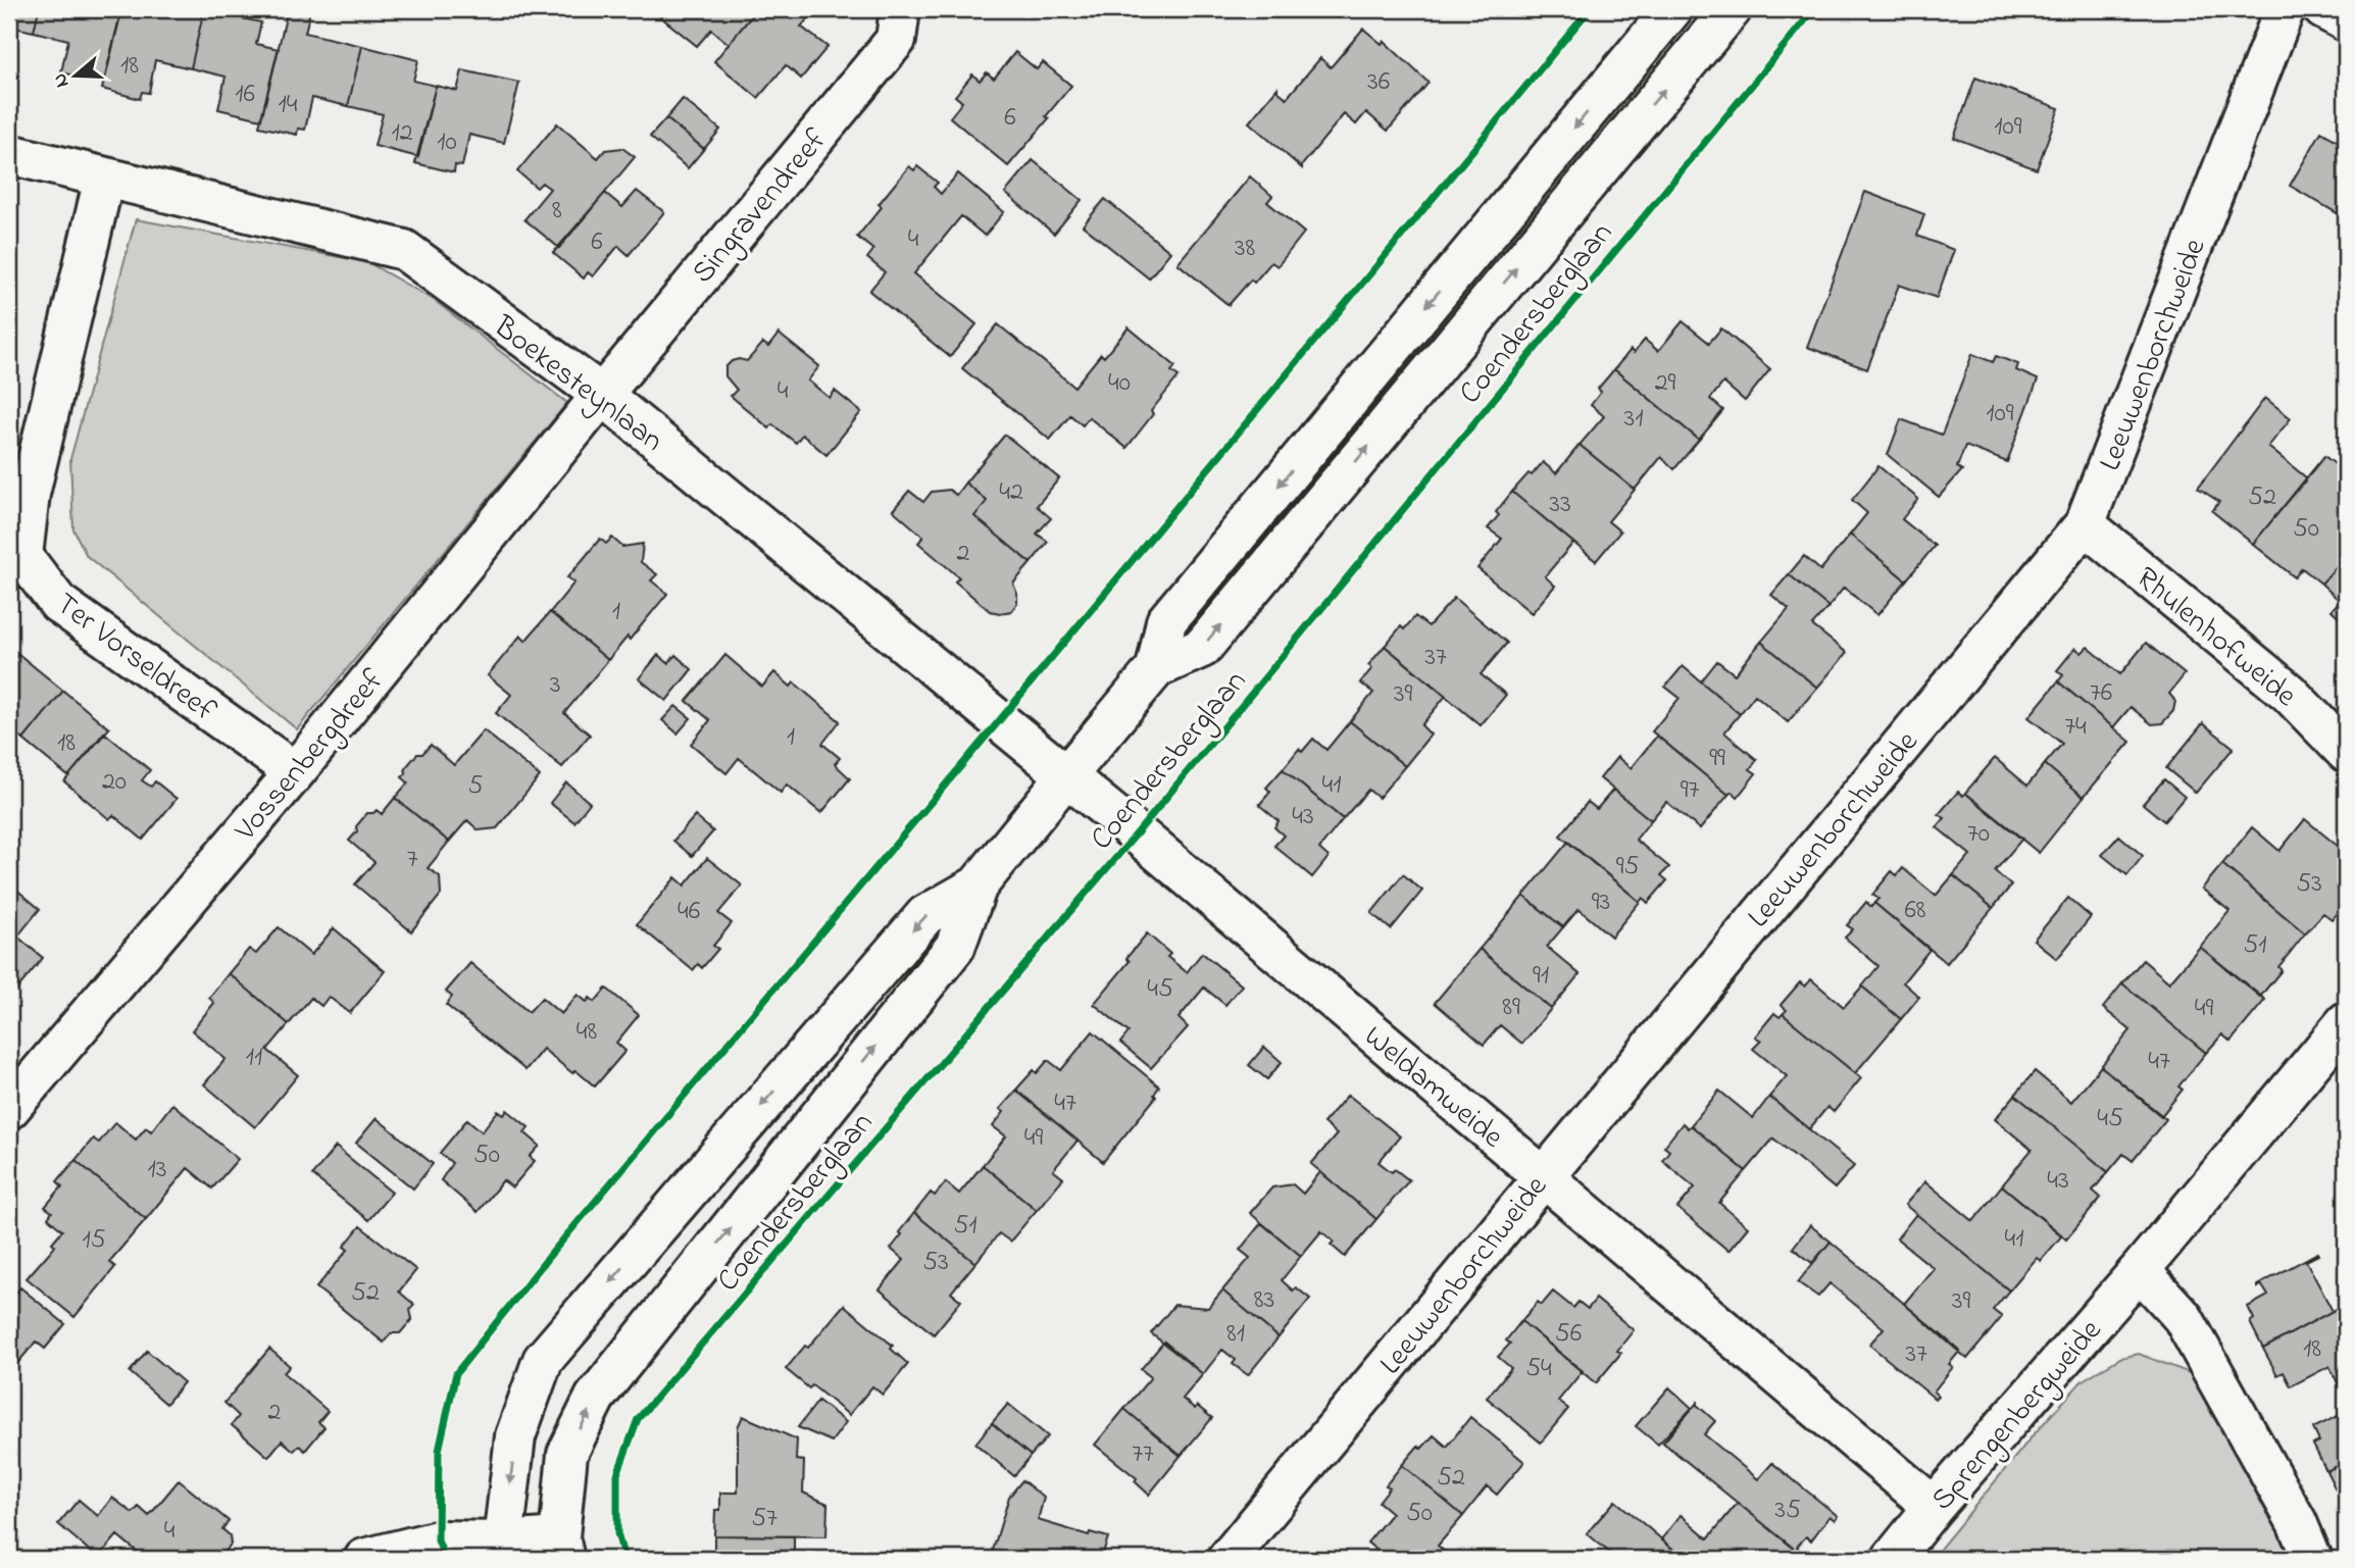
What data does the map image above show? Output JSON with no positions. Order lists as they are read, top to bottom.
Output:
{
  "streets": {
    "street": [
      "Singravendreef",
      "Coendersberglaan",
      "Leeuwenborchweide",
      "Boekesteynlaan",
      "Rhulenhofweide",
      "Ter Vorseldreef",
      "Vossenbergdreef",
      "Weldamweide",
      "Sprengenbergweide"
    ]
  },
  "crossings": [
    ["Singravendreef", "Boekesteynlaan"],
    ["Singravendreef", "Vossenbergdreef"],
    ["Coendersberglaan", "Boekesteynlaan"],
    ["Coendersberglaan", "Weldamweide"],
    ["Leeuwenborchweide", "Rhulenhofweide"],
    ["Leeuwenborchweide", "Weldamweide"],
    ["Boekesteynlaan", "Ter Vorseldreef"],
    ["Boekesteynlaan", "Vossenbergdreef"],
    ["Boekesteynlaan", "Weldamweide"],
    ["Ter Vorseldreef", "Vossenbergdreef"],
    ["Weldamweide", "Sprengenbergweide"]
  ],
  "house_numbers": [
    "18",
    "36",
    "16",
    "14",
    "6",
    "109",
    "12",
    "10",
    "8",
    "4",
    "6",
    "38",
    "40",
    "29",
    "4",
    "109",
    "31",
    "42",
    "52",
    "33",
    "50",
    "2",
    "1",
    "37",
    "3",
    "76",
    "39",
    "74",
    "1",
    "18",
    "99",
    "20",
    "41",
    "5",
    "97",
    "43",
    "70",
    "7",
    "95",
    "53",
    "93",
    "68",
    "46",
    "51",
    "91",
    "45",
    "89",
    "49",
    "48",
    "11",
    "47",
    "47",
    "45",
    "49",
    "50",
    "13",
    "43",
    "51",
    "41",
    "15",
    "53",
    "52",
    "83",
    "39",
    "81",
    "56",
    "18",
    "37",
    "54",
    "2",
    "77",
    "52",
    "35",
    "50",
    "57",
    "4"
  ],
  "north": "left"
}
